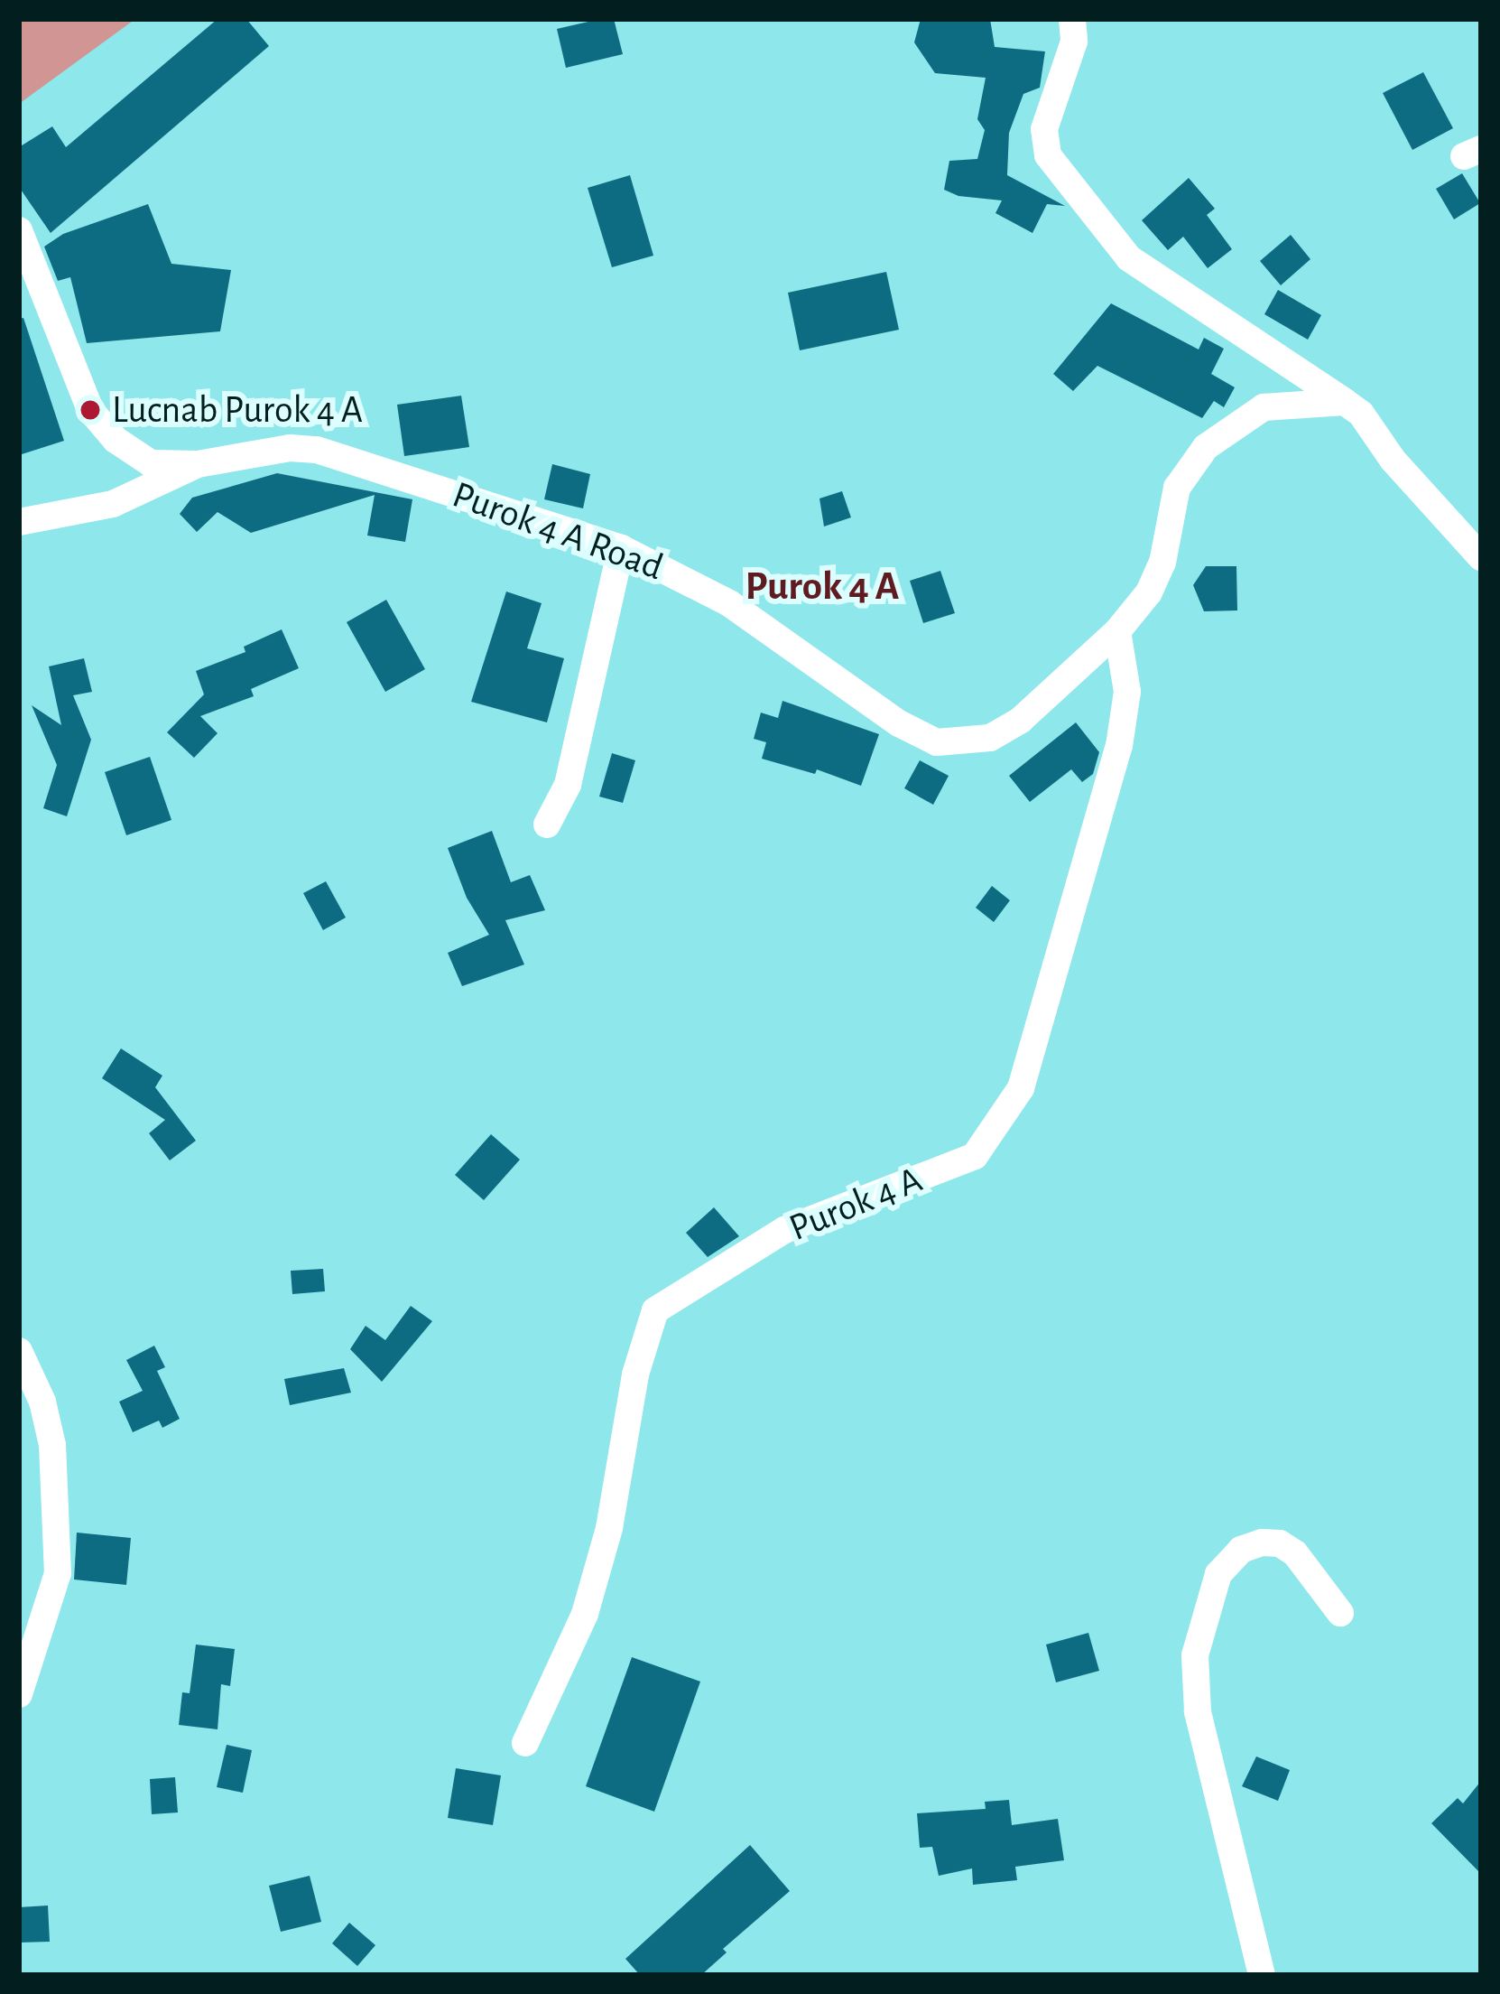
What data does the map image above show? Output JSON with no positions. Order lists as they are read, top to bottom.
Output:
{
  "streets": {
    "street": ["Purok 4 A Road", "Purok 4 A"]
  },
  "crossings": [
    ["Purok 4 A Road", "Purok 4 A"]
  ],
  "districts": ["Purok 4 A"],
  "places": ["Lucnab Purok 4 A"]
}
